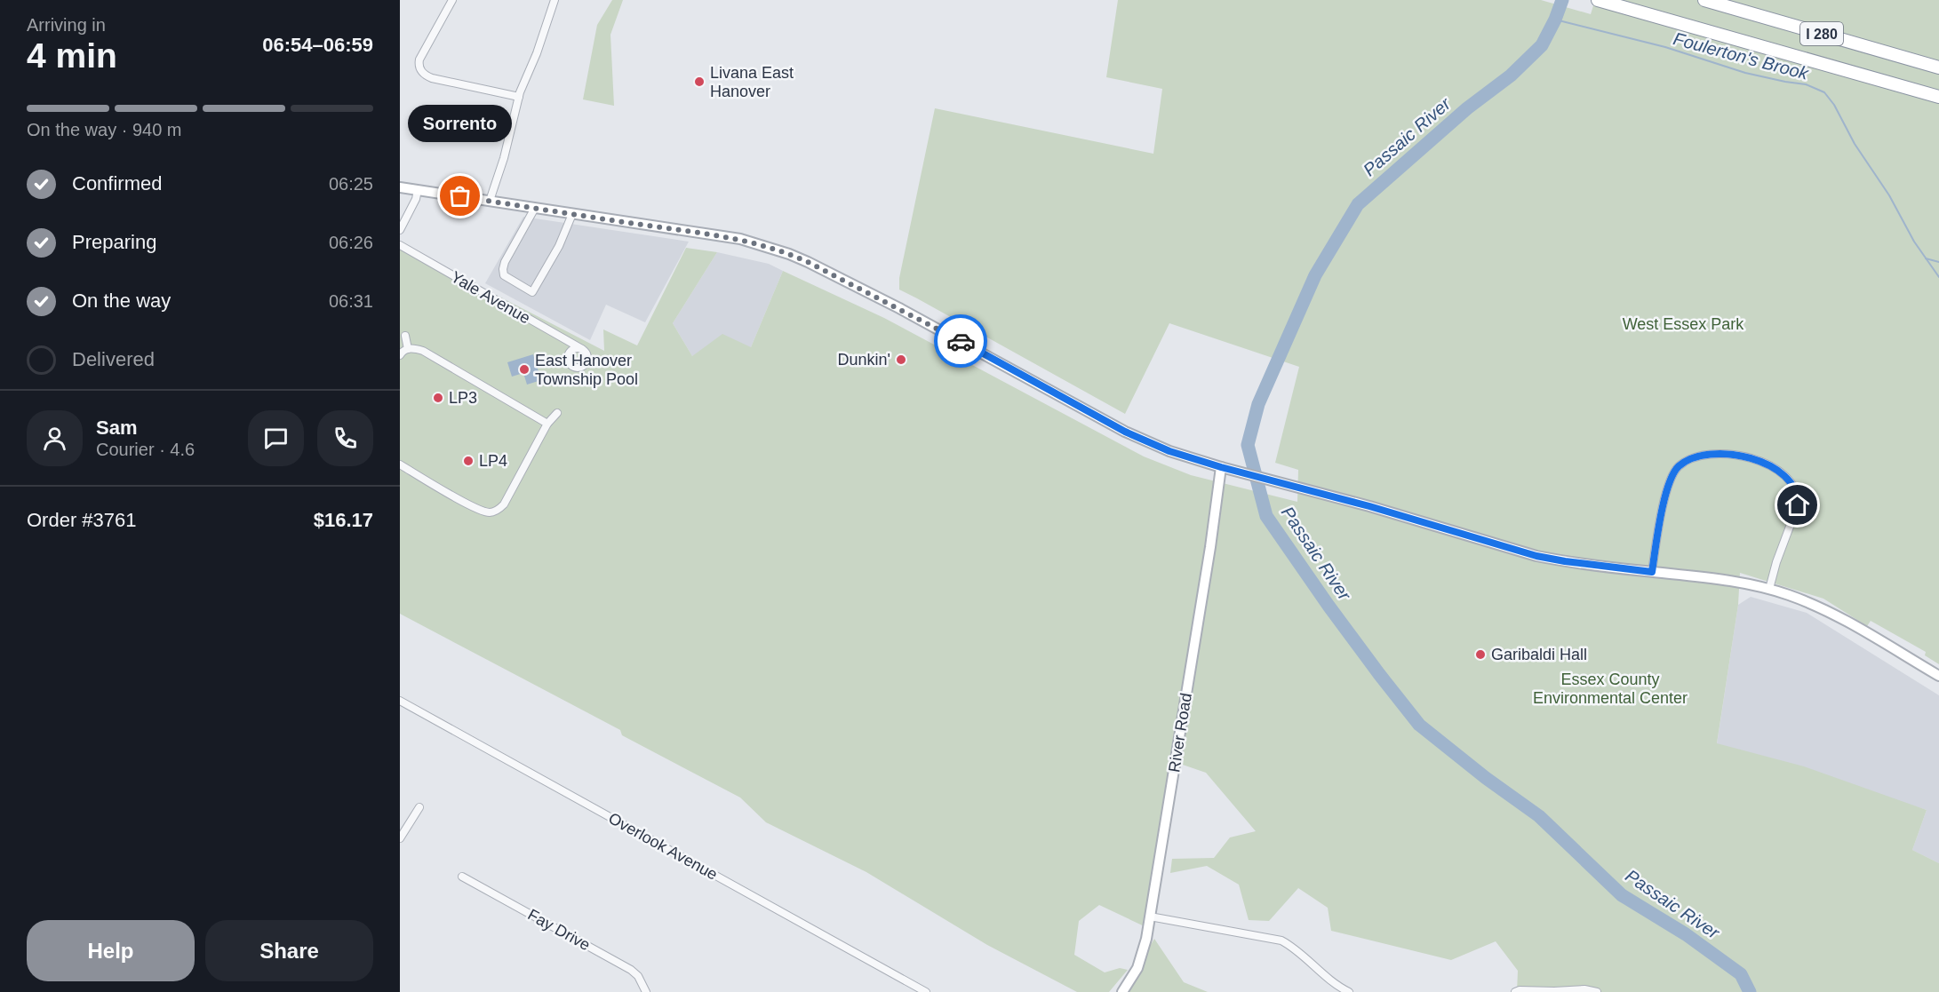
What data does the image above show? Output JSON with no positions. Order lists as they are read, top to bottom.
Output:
{
  "streets": {
    "highway": ["I 280"],
    "main road": ["River Road"],
    "street": ["Yale Avenue", "Overlook Avenue", "Fay Drive"]
  },
  "water": ["Foulerton's Brook", "Passaic River"],
  "parks": ["West Essex Park", "Essex County Environmental Center"],
  "places": [
    "Livana East Hanover",
    "Sorrento",
    "Dunkin'",
    "East Hanover Township Pool",
    "LP3",
    "LP4",
    "Garibaldi Hall"
  ],
  "page": {
    "heading": ["4 min", "Arriving in", "06:54–06:59"],
    "panel": [
      "Sam",
      "Courier · 4.6",
      "Order #3761",
      "$16.17"
    ],
    "bar": "On the way · 940 m",
    "bubble": "Sorrento",
    "list": [
      ["Confirmed", "06:25"],
      ["Preparing", "06:26"],
      ["On the way", "06:31"],
      "Delivered"
    ],
    "buttons": ["Help", "Share"]
  }
}
